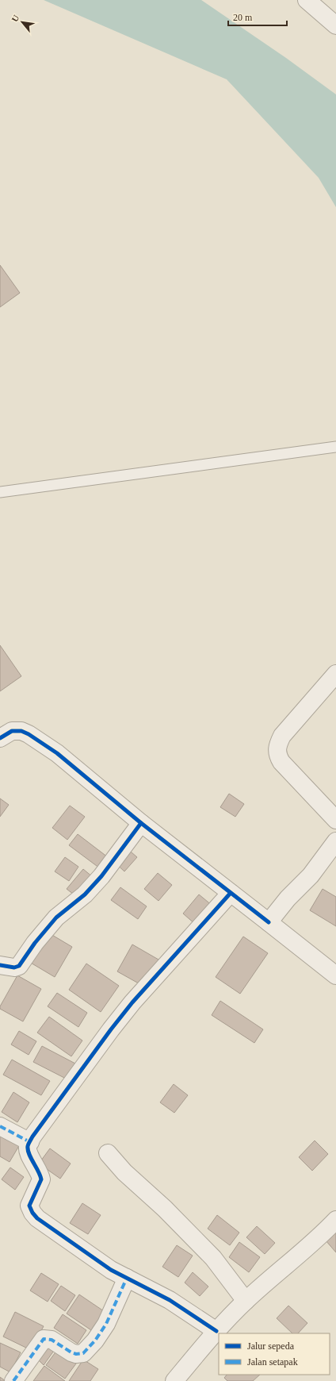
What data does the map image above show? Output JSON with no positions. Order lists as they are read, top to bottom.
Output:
{
  "legend": ["Jalur sepeda", "Jalan setapak"],
  "scale_bar": "20 m",
  "north": "top left"
}
